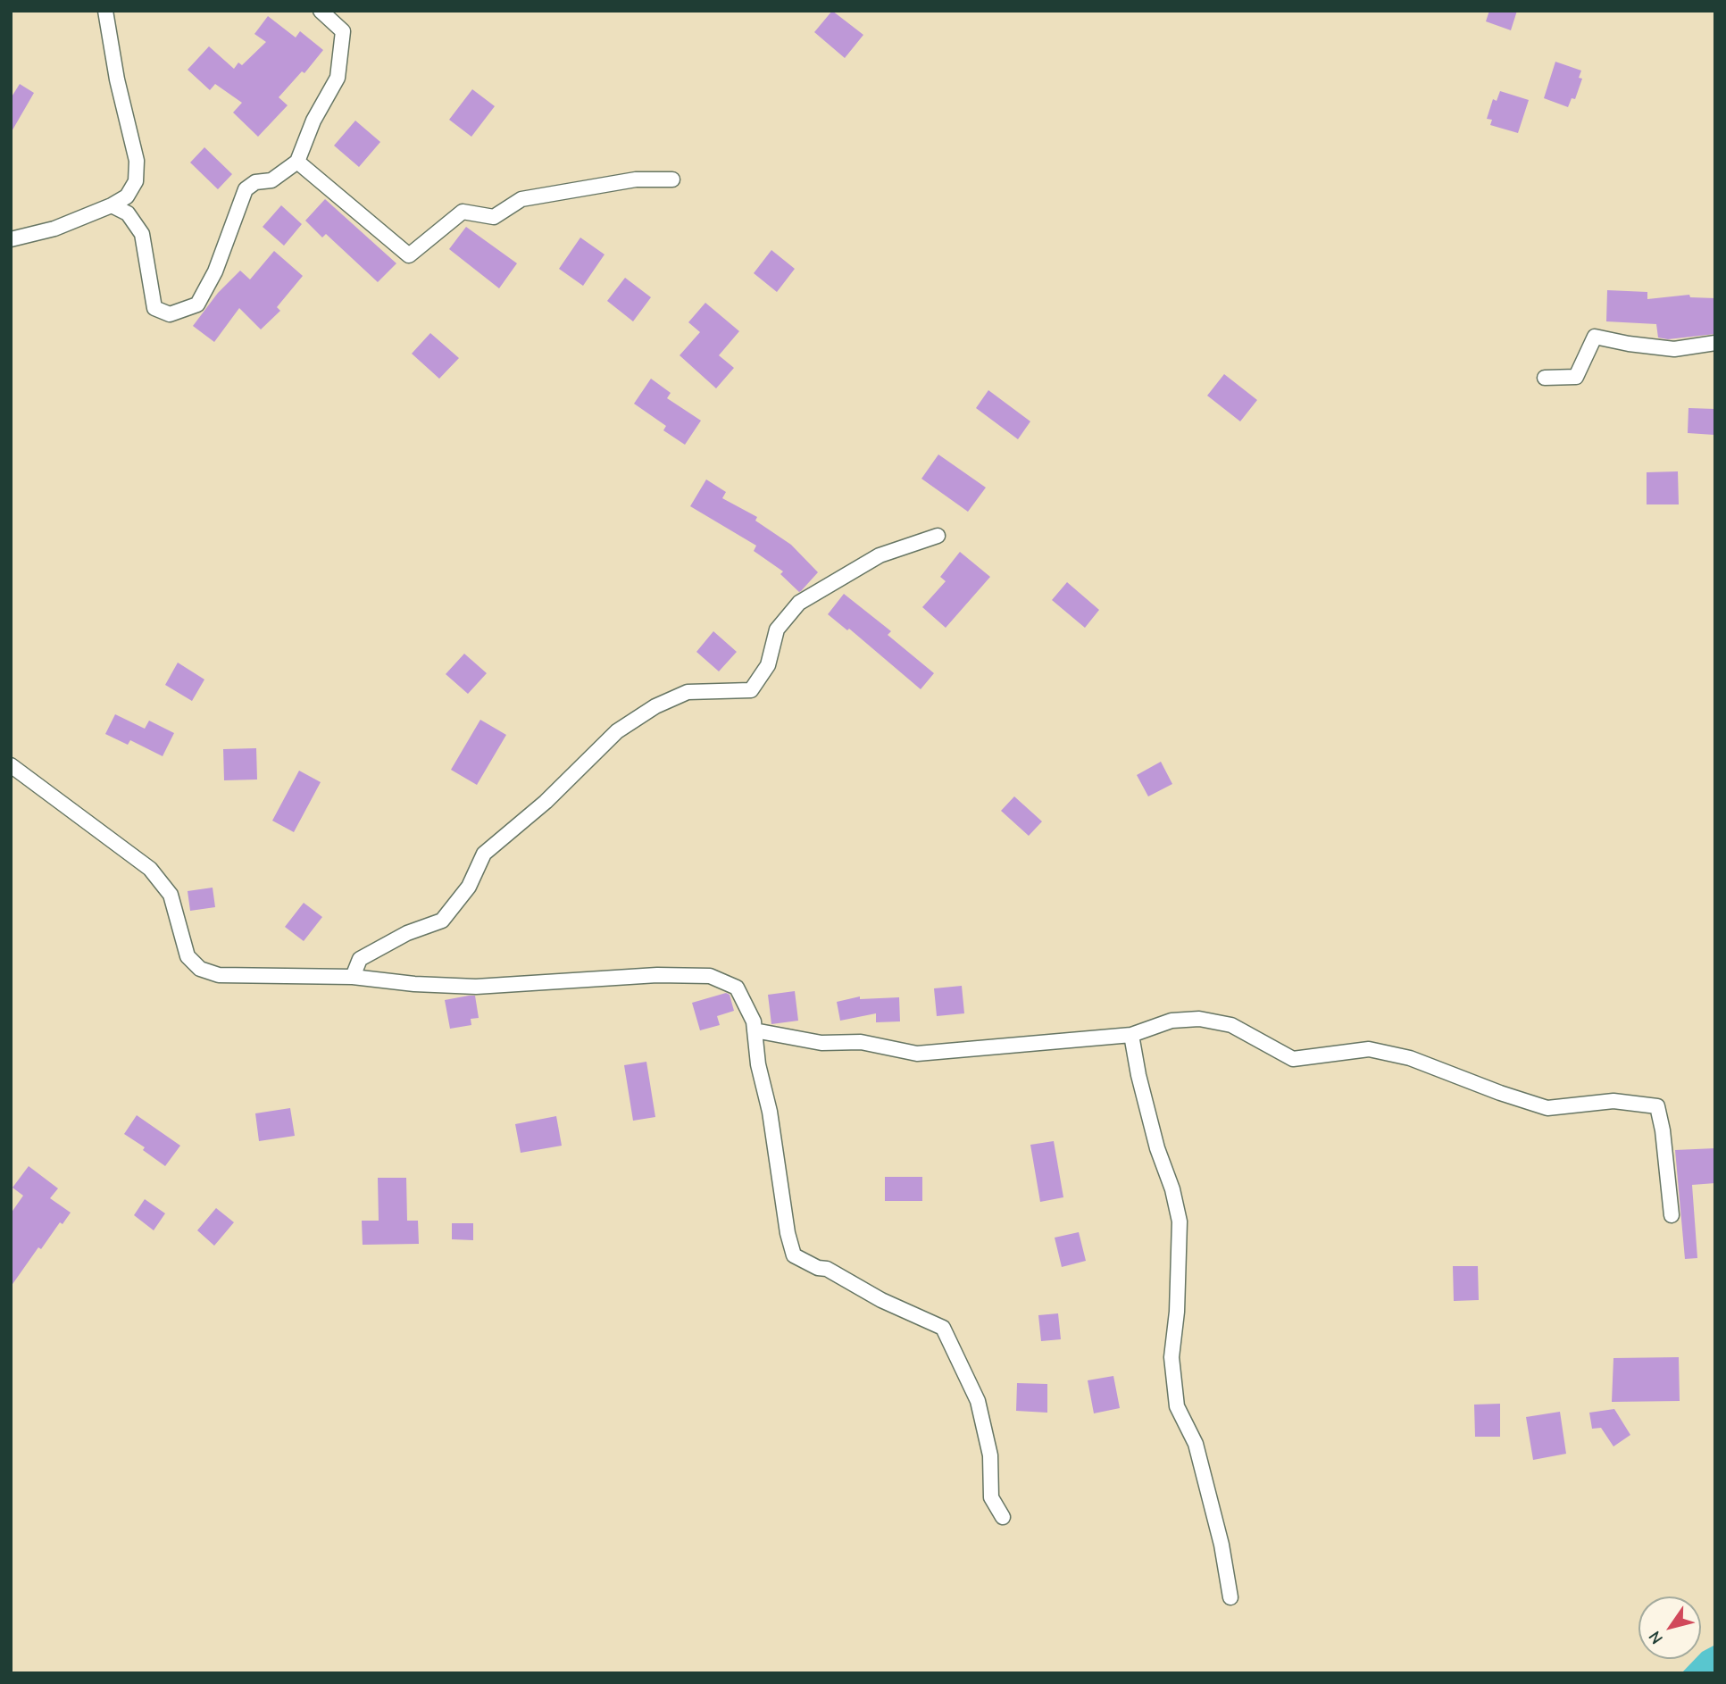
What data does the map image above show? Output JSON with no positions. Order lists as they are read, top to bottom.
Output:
{
  "north": "bottom left"
}
